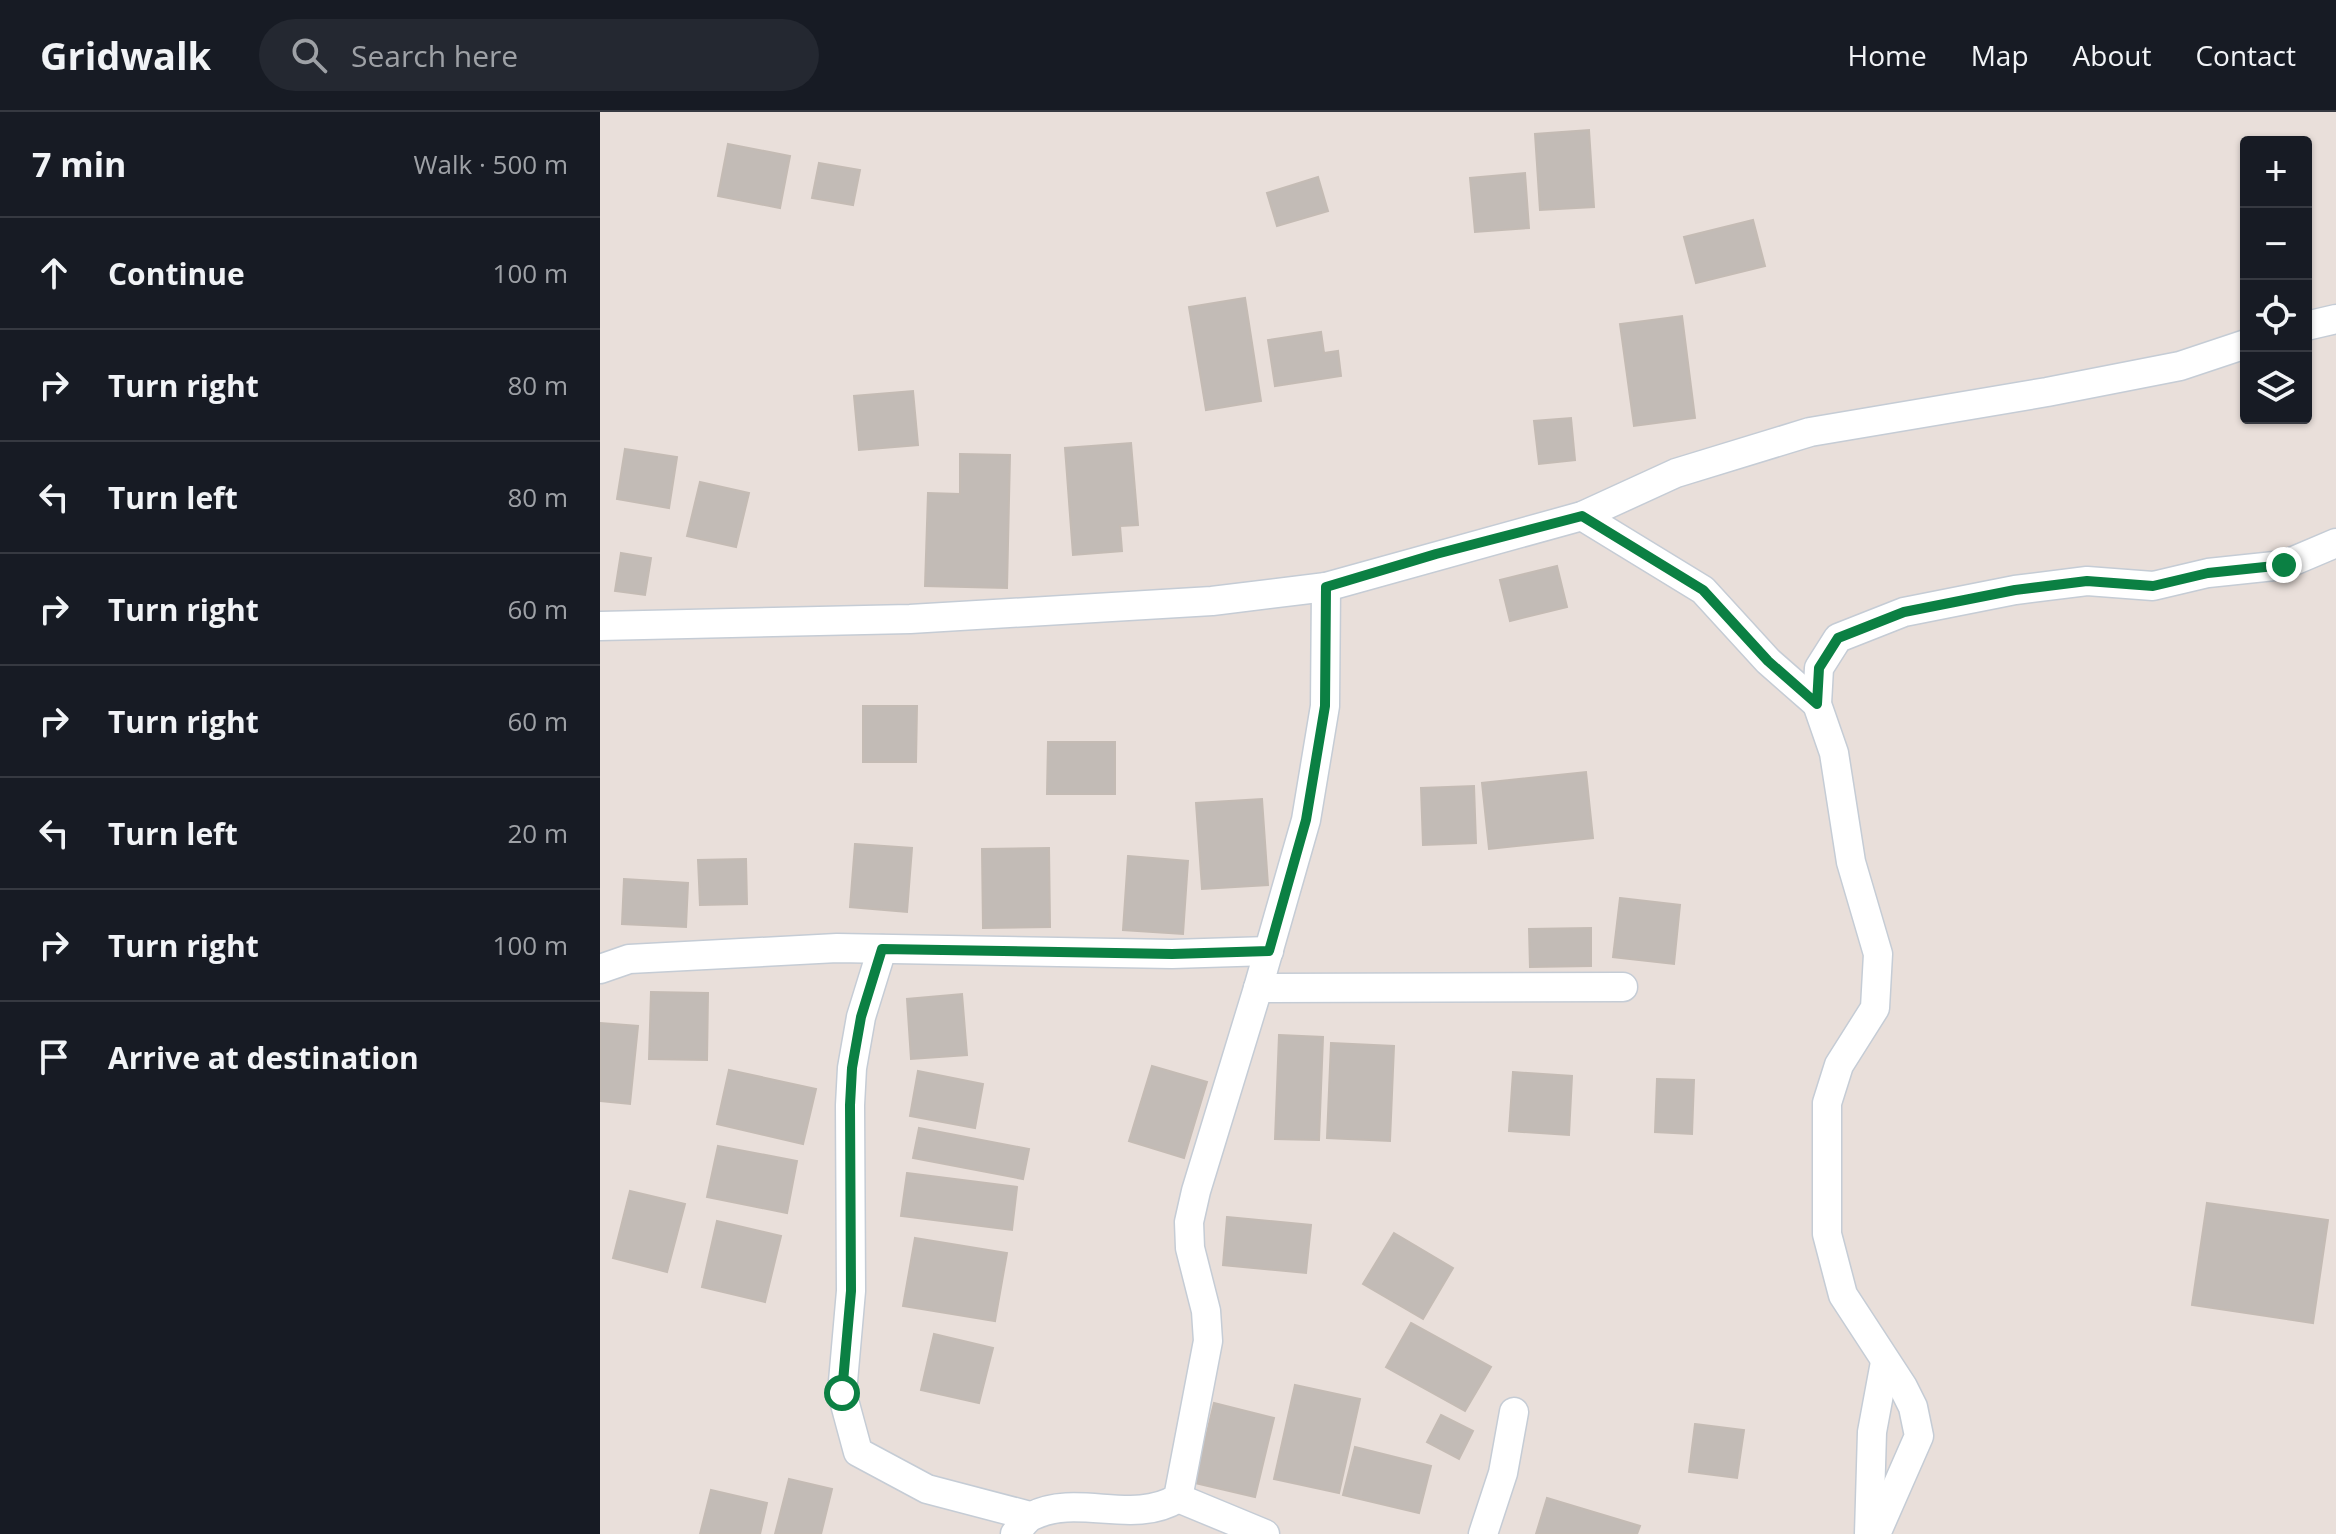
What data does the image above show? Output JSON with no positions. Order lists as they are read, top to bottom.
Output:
{
  "page": {
    "header": "Gridwalk",
    "search": "Search here",
    "nav": [
      "Home",
      "Map",
      "About",
      "Contact"
    ],
    "heading": ["7 min", "Walk · 500 m"],
    "map_buttons": ["+", "−"],
    "list": [
      ["Continue", "100 m"],
      ["Turn right", "80 m"],
      ["Turn left", "80 m"],
      ["Turn right", "60 m"],
      ["Turn right", "60 m"],
      ["Turn left", "20 m"],
      ["Turn right", "100 m"],
      "Arrive at destination"
    ]
  }
}
